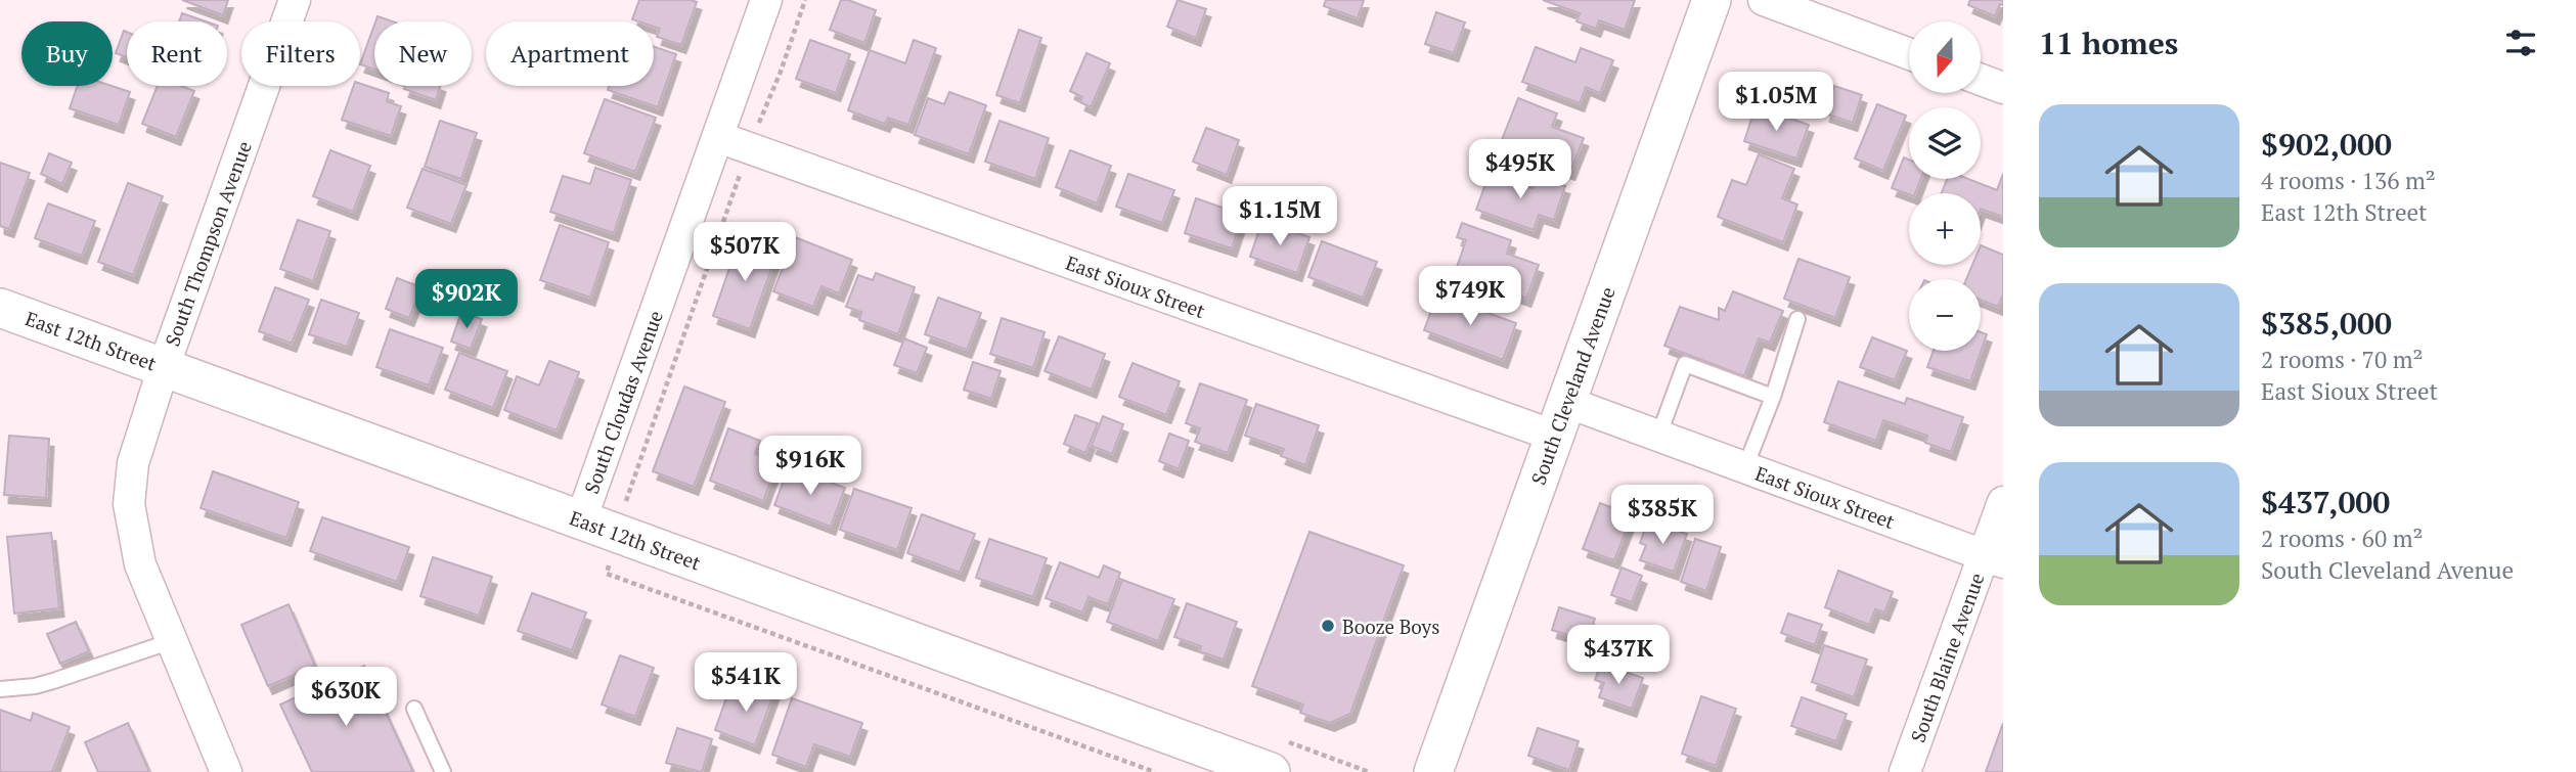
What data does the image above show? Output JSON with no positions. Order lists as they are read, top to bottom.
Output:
{
  "streets": {
    "street": [
      "South Thompson Avenue",
      "East Sioux Street",
      "East 12th Street",
      "South Cleveland Avenue",
      "South Cloudas Avenue",
      "South Blaine Avenue"
    ]
  },
  "crossings": [
    ["South Thompson Avenue", "East 12th Street"],
    ["East Sioux Street", "South Cleveland Avenue"],
    ["East Sioux Street", "South Cloudas Avenue"],
    ["East Sioux Street", "South Blaine Avenue"],
    ["East 12th Street", "South Cloudas Avenue"]
  ],
  "places": ["Booze Boys"],
  "north": "bottom",
  "page": {
    "heading": "11 homes",
    "map_buttons": ["+", "−"],
    "chip": [
      "Buy",
      "Rent",
      "Filters",
      "New",
      "Apartment"
    ],
    "price": [
      "$1.05M",
      "$495K",
      "$1.15M",
      "$507K",
      "$749K",
      "$902K",
      "$916K",
      "$385K",
      "$437K",
      "$541K",
      "$630K"
    ],
    "list": [
      {
        "name": "$902,000",
        "note": "4 rooms · 136 m² · East 12th Street"
      },
      {
        "name": "$385,000",
        "note": "2 rooms · 70 m² · East Sioux Street"
      },
      {
        "name": "$437,000",
        "note": "2 rooms · 60 m² · South Cleveland Avenue"
      }
    ]
  }
}
